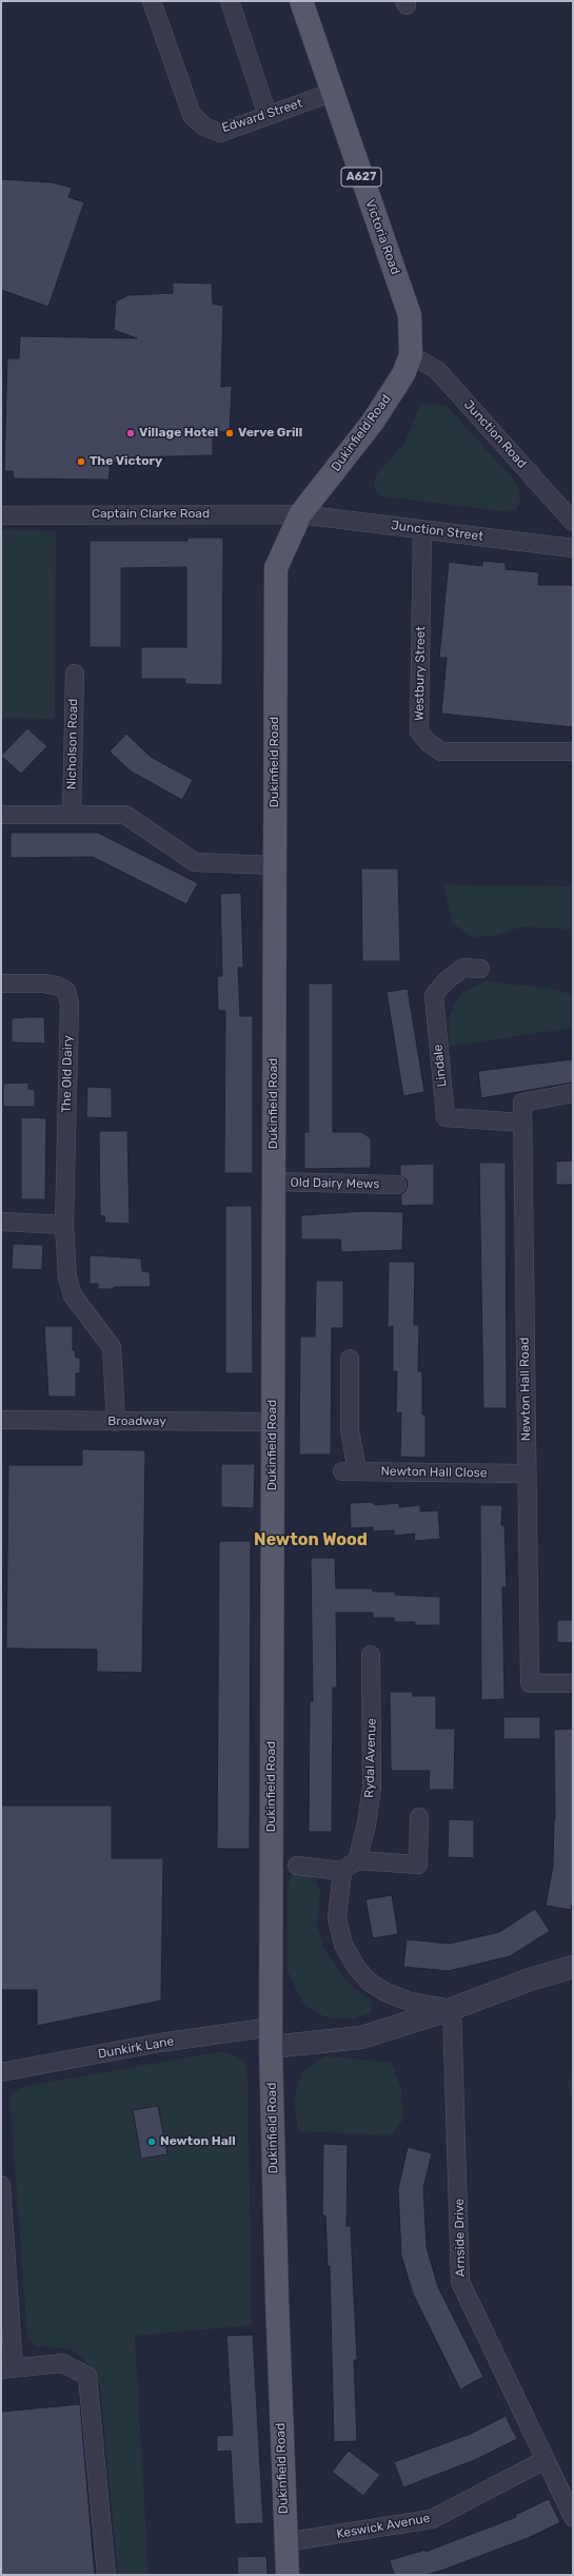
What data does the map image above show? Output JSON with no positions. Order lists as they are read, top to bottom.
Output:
{
  "streets": {
    "main road": ["A627", "Victoria Road", "Dukinfield Road"],
    "street": [
      "Edward Street",
      "Junction Road",
      "Captain Clarke Road",
      "Junction Street",
      "Westbury Street",
      "Nicholson Road",
      "Lindale",
      "The Old Dairy",
      "Old Dairy Mews",
      "Newton Hall Road",
      "Broadway",
      "Newton Hall Close",
      "Rydal Avenue",
      "Dunkirk Lane",
      "Arnside Drive",
      "Keswick Avenue"
    ]
  },
  "crossings": [
    ["Edward Street", "Victoria Road"],
    ["Victoria Road", "Dukinfield Road"],
    ["Victoria Road", "Junction Road"],
    ["Dukinfield Road", "Junction Road"],
    ["Dukinfield Road", "Captain Clarke Road"],
    ["Dukinfield Road", "Junction Street"],
    ["Dukinfield Road", "Old Dairy Mews"],
    ["Dukinfield Road", "Broadway"],
    ["Dukinfield Road", "Dunkirk Lane"],
    ["Dukinfield Road", "Keswick Avenue"],
    ["Captain Clarke Road", "Junction Street"],
    ["Junction Street", "Westbury Street"],
    ["Lindale", "Newton Hall Road"],
    ["The Old Dairy", "Broadway"],
    ["Newton Hall Road", "Newton Hall Close"],
    ["Rydal Avenue", "Arnside Drive"],
    ["Arnside Drive", "Keswick Avenue"]
  ],
  "districts": ["Newton Wood"],
  "places": [
    "Village Hotel",
    "Verve Grill",
    "The Victory",
    "Newton Hall"
  ]
}
